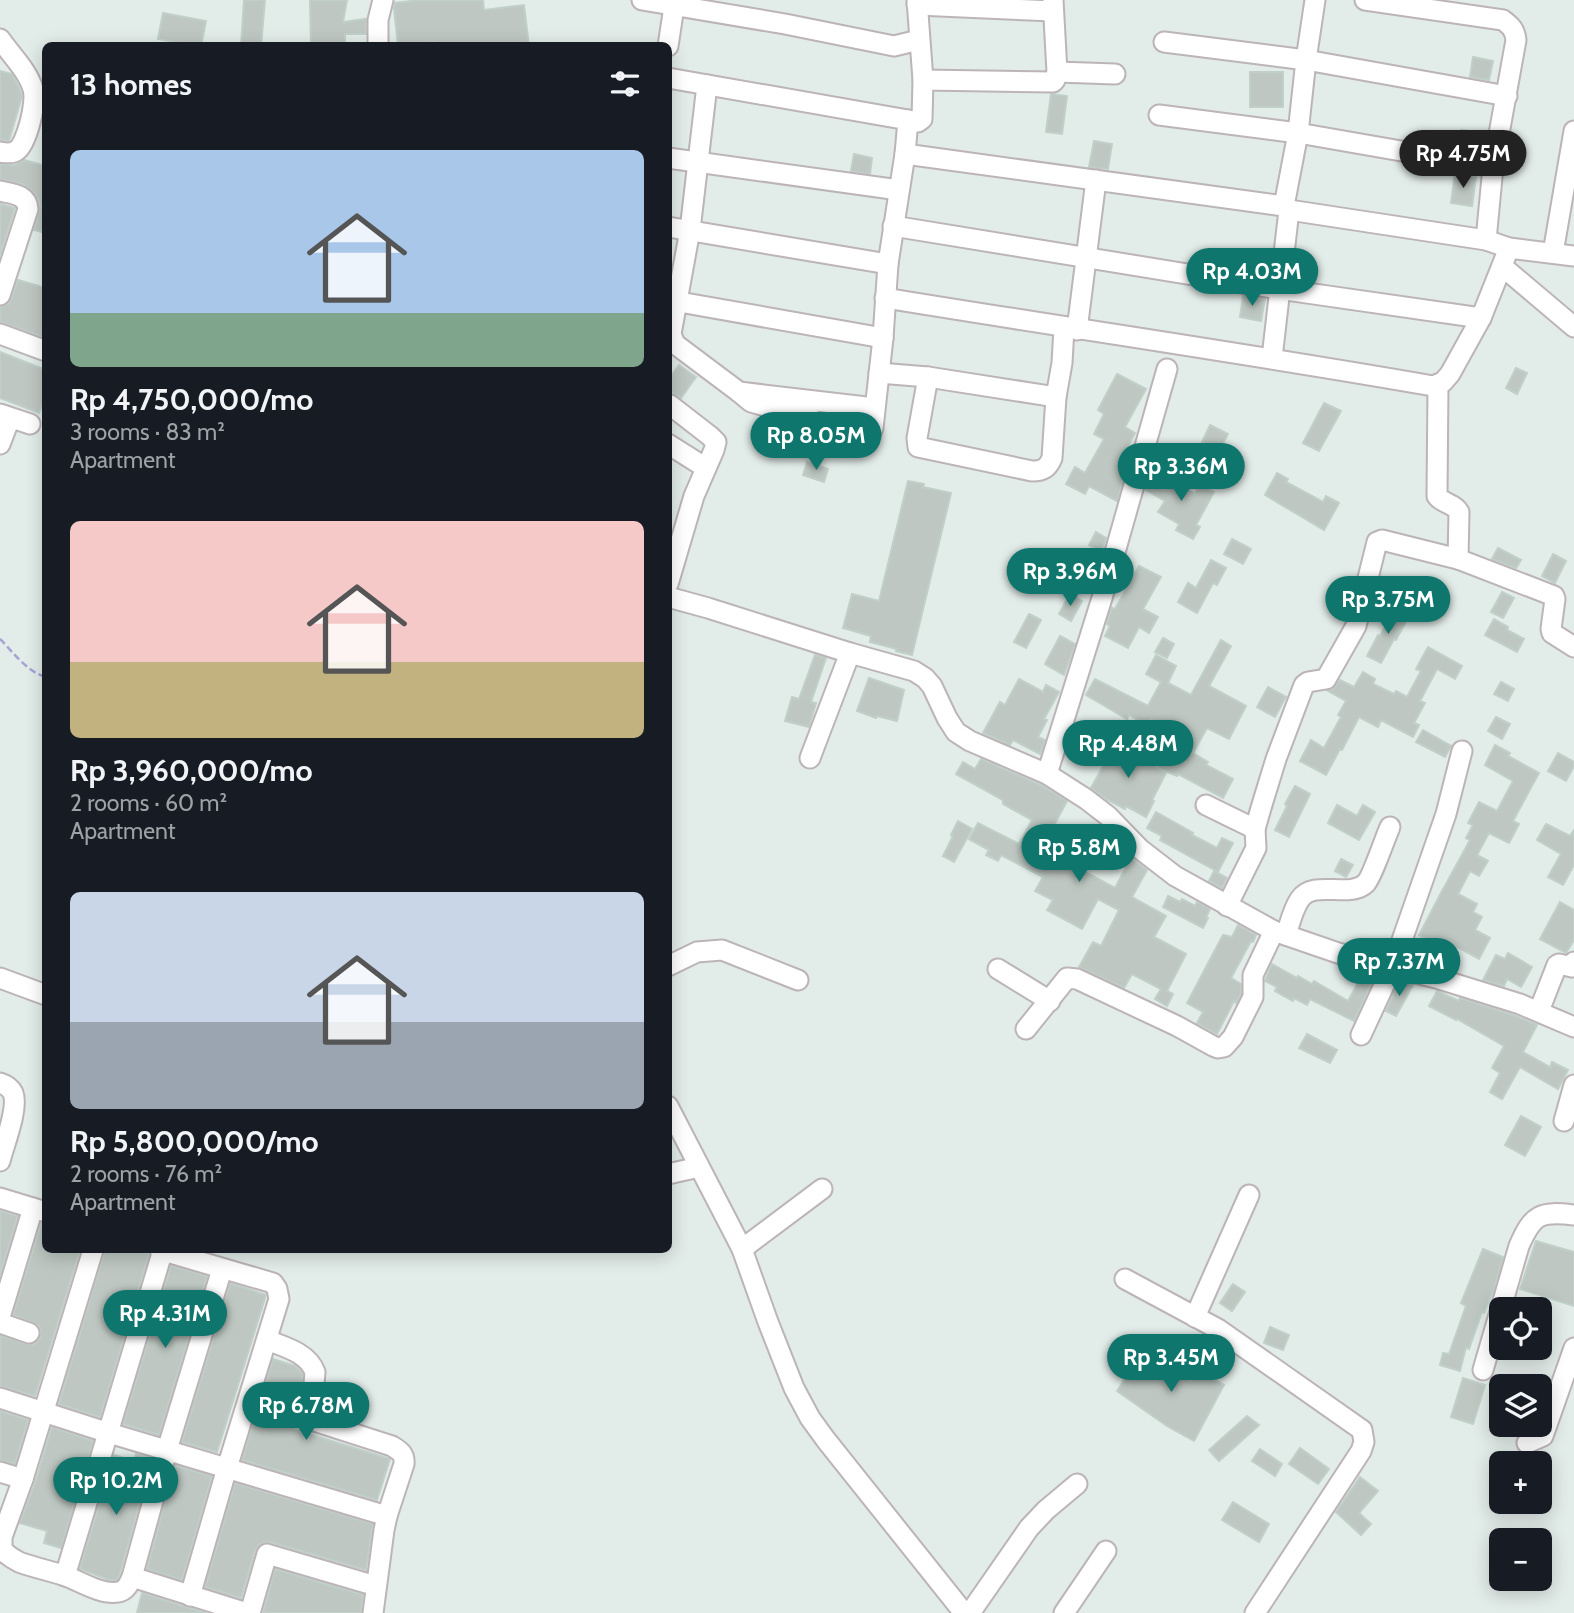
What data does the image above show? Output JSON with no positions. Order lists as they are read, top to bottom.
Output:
{
  "page": {
    "heading": "13 homes",
    "list": [
      {
        "name": "Rp 4,750,000/mo",
        "note": "3 rooms · 83 m² · Apartment"
      },
      {
        "name": "Rp 3,960,000/mo",
        "note": "2 rooms · 60 m² · Apartment"
      },
      {
        "name": "Rp 5,800,000/mo",
        "note": "2 rooms · 76 m² · Apartment"
      }
    ],
    "price": [
      "Rp 4.75M",
      "Rp 4.03M",
      "Rp 8.05M",
      "Rp 3.36M",
      "Rp 3.96M",
      "Rp 3.75M",
      "Rp 4.48M",
      "Rp 5.8M",
      "Rp 7.37M",
      "Rp 4.31M",
      "Rp 3.45M",
      "Rp 6.78M",
      "Rp 10.2M"
    ],
    "map_buttons": ["+", "−"]
  }
}
